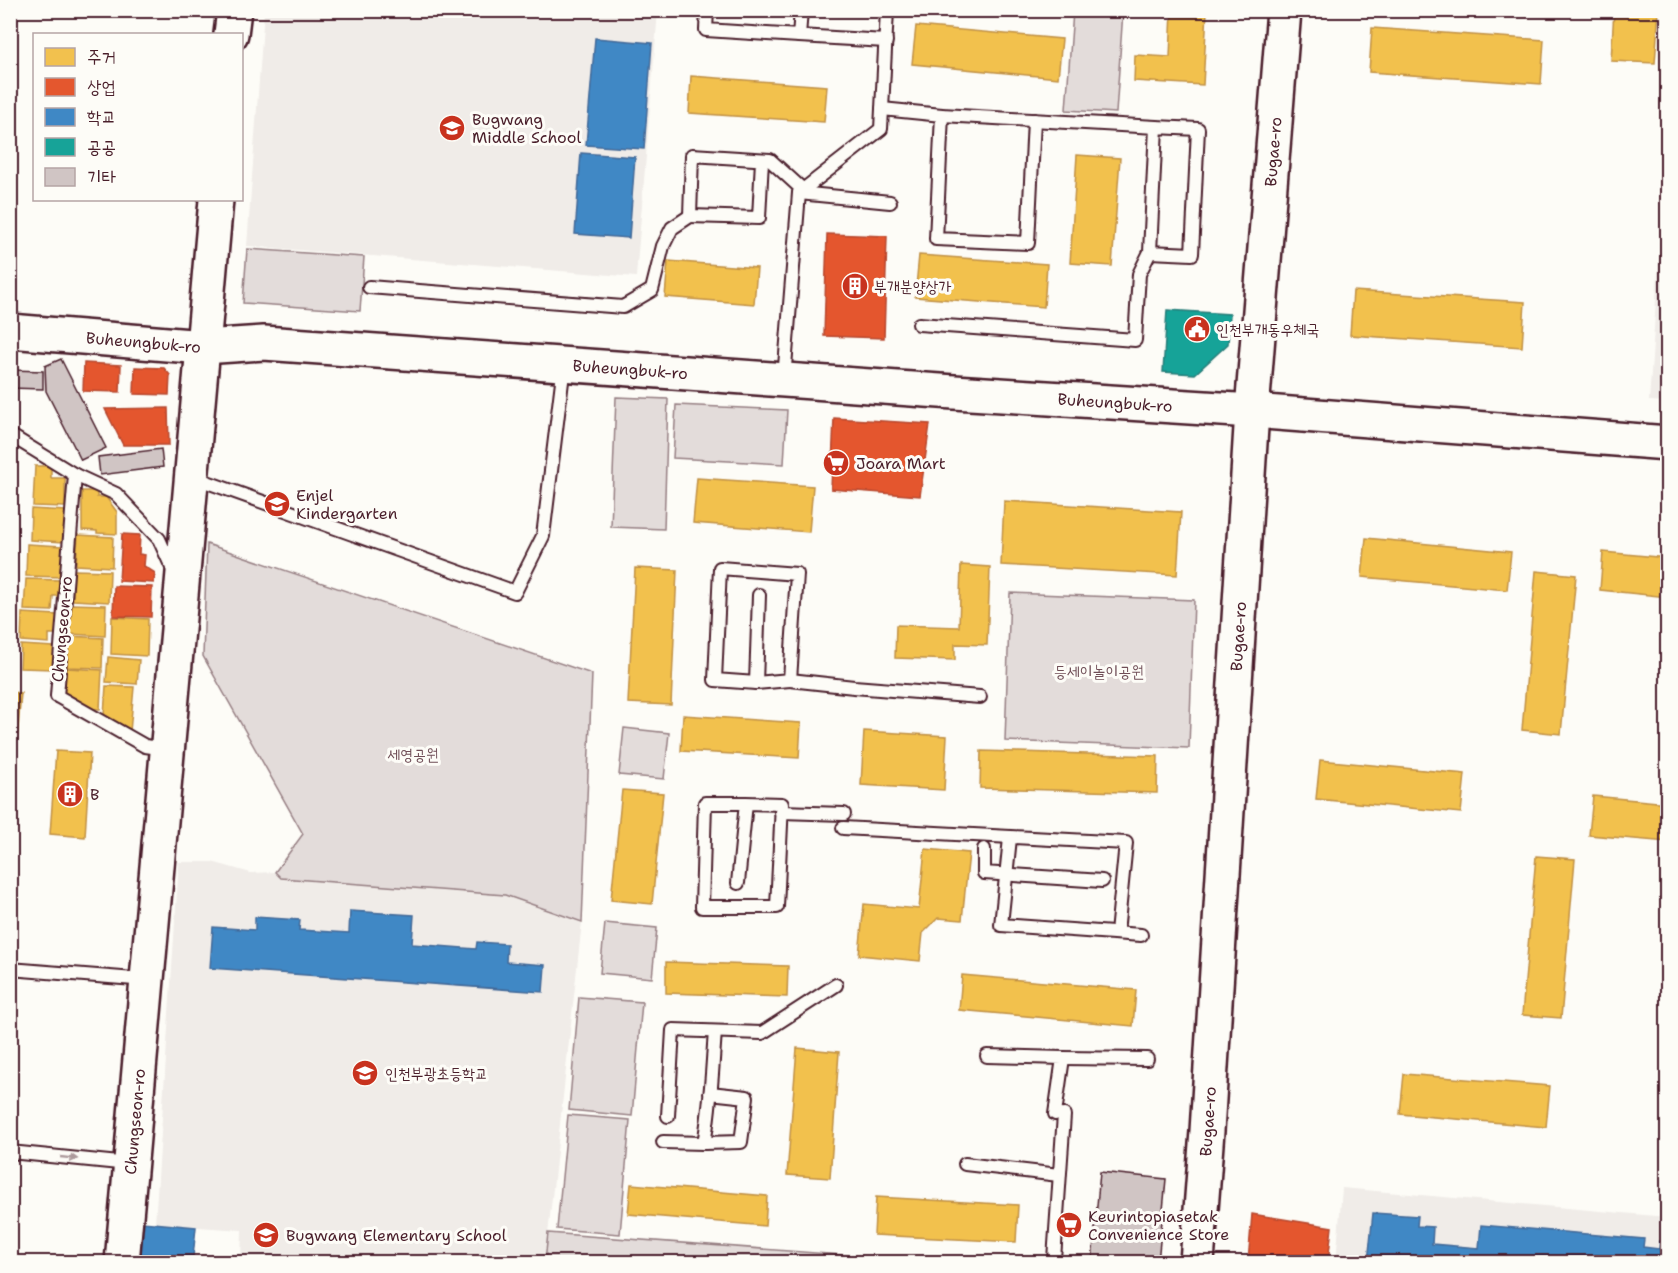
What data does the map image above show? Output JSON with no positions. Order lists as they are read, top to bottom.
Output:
{
  "streets": {
    "street": ["Bugae-ro", "Buheungbuk-ro", "Chungseon-ro"]
  },
  "crossings": [
    ["Bugae-ro", "Buheungbuk-ro"],
    ["Buheungbuk-ro", "Chungseon-ro"]
  ],
  "parks": ["등세이놀이공원", "세영공원"],
  "places": {
    "school or university": [
      "Bugwang Middle School",
      "Enjel Kindergarten",
      "인천부광초등학교",
      "Bugwang Elementary School"
    ],
    "building": ["부개분양상가", "B"],
    "public building": ["인천부개동우체국"],
    "supermarket": ["Joara Mart", "Keurintopiasetak Convenience Store"]
  },
  "legend": [
    "주거",
    "상업",
    "학교",
    "공공",
    "기타"
  ]
}
